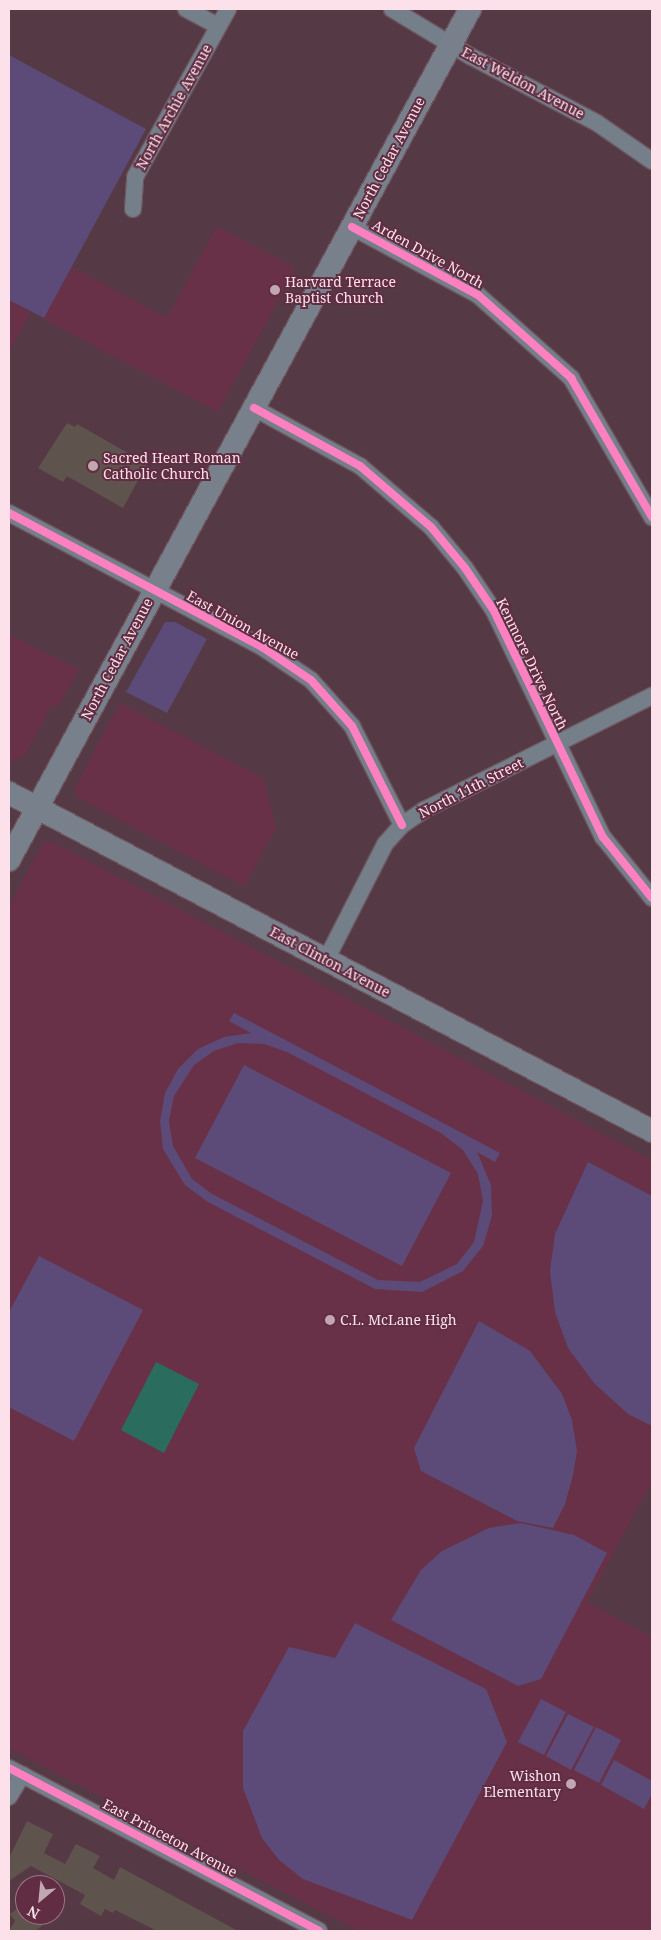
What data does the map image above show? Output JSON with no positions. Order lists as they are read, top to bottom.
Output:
{
  "streets": {
    "main road": ["North Cedar Avenue", "East Clinton Avenue"],
    "street": [
      "East Weldon Avenue",
      "North Archie Avenue",
      "Arden Drive North",
      "East Union Avenue",
      "Kenmore Drive North",
      "North 11th Street",
      "East Princeton Avenue"
    ]
  },
  "crossings": [
    ["East Weldon Avenue", "North Cedar Avenue"],
    ["North Cedar Avenue", "Arden Drive North"],
    ["North Cedar Avenue", "East Union Avenue"],
    ["North Cedar Avenue", "Kenmore Drive North"],
    ["North Cedar Avenue", "East Clinton Avenue"],
    ["East Union Avenue", "North 11th Street"],
    ["Kenmore Drive North", "North 11th Street"],
    ["North 11th Street", "East Clinton Avenue"]
  ],
  "places": [
    "Harvard Terrace Baptist Church",
    "Sacred Heart Roman Catholic Church",
    "C.L. McLane High",
    "Wishon Elementary"
  ],
  "north": "bottom left"
}
